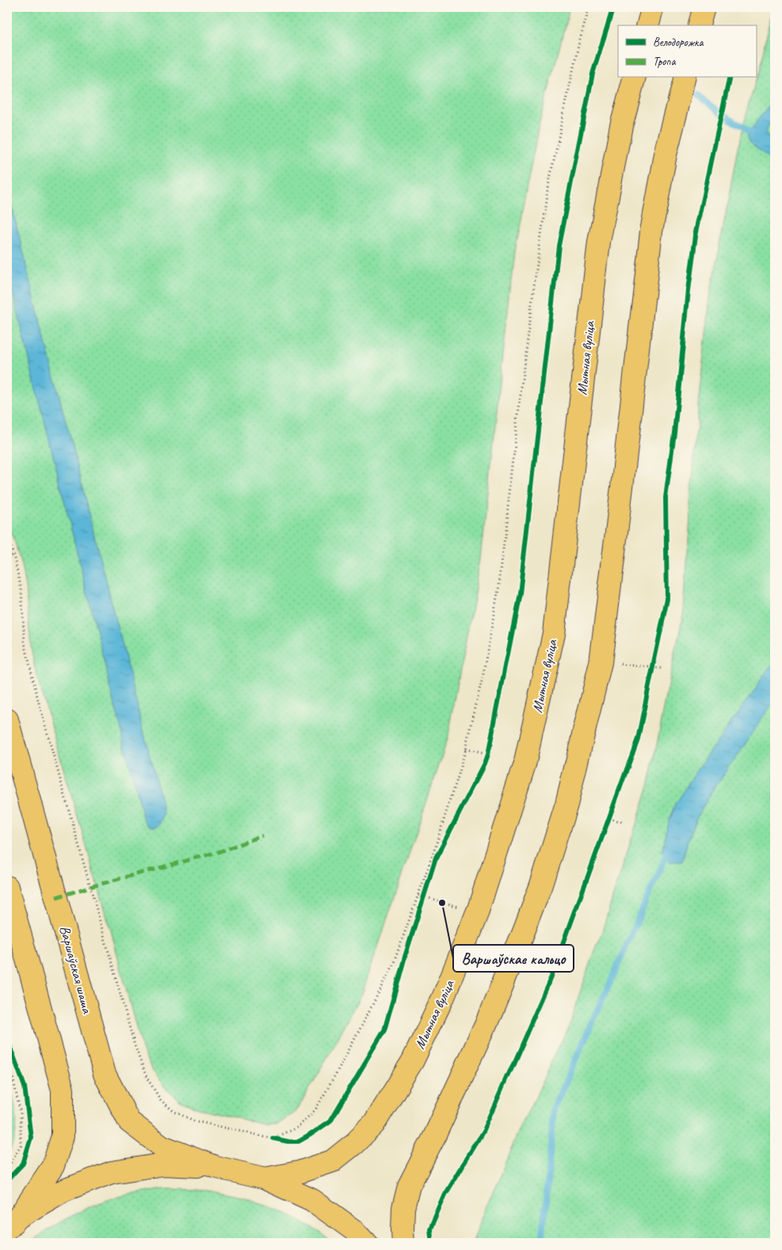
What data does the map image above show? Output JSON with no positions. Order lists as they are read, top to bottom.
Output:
{
  "streets": {
    "highway": ["Мытная вуліца", "Варшаўская шаша"]
  },
  "crossings": [
    ["Мытная вуліца", "Варшаўская шаша"]
  ],
  "places": ["Варшаўскае кальцо"],
  "legend": ["Велодорожка", "Тропа"]
}
